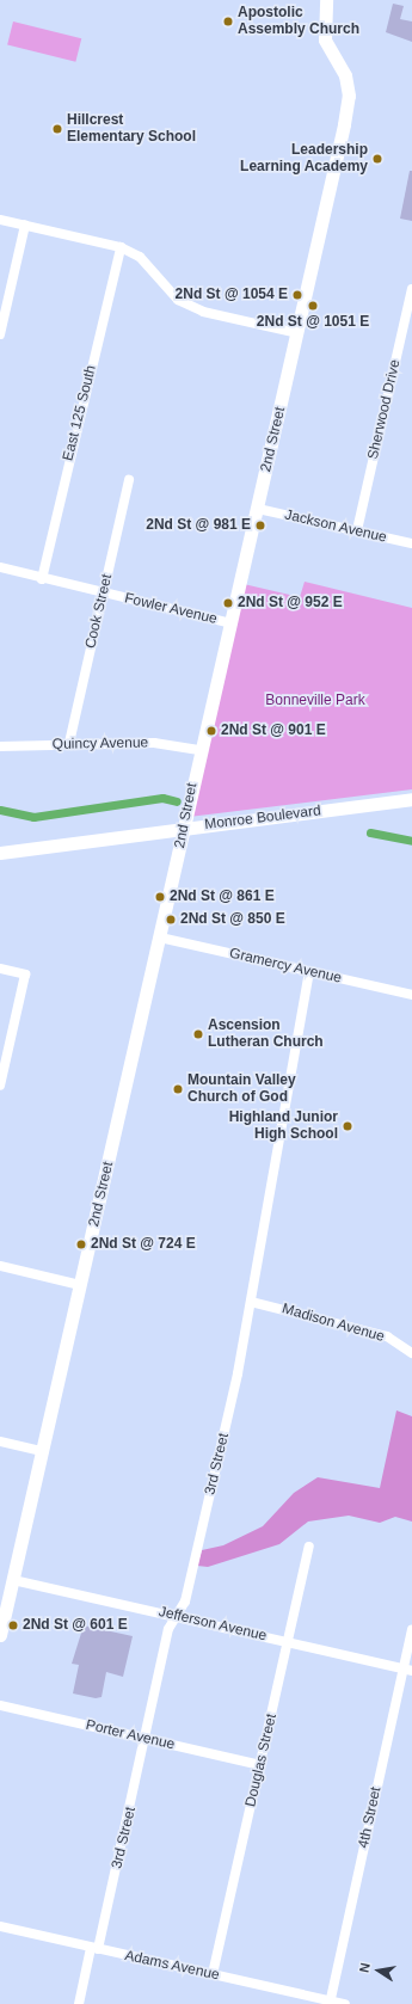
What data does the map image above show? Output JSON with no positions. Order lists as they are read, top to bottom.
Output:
{
  "streets": {
    "main road": ["2nd Street", "Monroe Boulevard"],
    "street": [
      "Sherwood Drive",
      "East 125 South",
      "Jackson Avenue",
      "Fowler Avenue",
      "Cook Street",
      "Quincy Avenue",
      "Gramercy Avenue",
      "Madison Avenue",
      "3rd Street",
      "Jefferson Avenue",
      "Porter Avenue",
      "Douglas Street",
      "4th Street",
      "Adams Avenue"
    ]
  },
  "crossings": [
    ["Sherwood Drive", "Jackson Avenue"],
    ["East 125 South", "Fowler Avenue"],
    ["2nd Street", "Jackson Avenue"],
    ["2nd Street", "Fowler Avenue"],
    ["2nd Street", "Quincy Avenue"],
    ["2nd Street", "Monroe Boulevard"],
    ["2nd Street", "Gramercy Avenue"],
    ["2nd Street", "Jefferson Avenue"],
    ["Fowler Avenue", "Cook Street"],
    ["Cook Street", "Quincy Avenue"],
    ["Gramercy Avenue", "3rd Street"],
    ["Madison Avenue", "3rd Street"],
    ["3rd Street", "Jefferson Avenue"],
    ["3rd Street", "Porter Avenue"],
    ["3rd Street", "Adams Avenue"],
    ["Jefferson Avenue", "Douglas Street"],
    ["Jefferson Avenue", "4th Street"],
    ["Porter Avenue", "Douglas Street"],
    ["Douglas Street", "Adams Avenue"],
    ["4th Street", "Adams Avenue"]
  ],
  "parks": ["Bonneville Park"],
  "places": [
    "Apostolic Assembly Church",
    "Hillcrest Elementary School",
    "Leadership Learning Academy",
    "2Nd St @ 1054 E",
    "2Nd St @ 1051 E",
    "2Nd St @ 981 E",
    "2Nd St @ 952 E",
    "2Nd St @ 901 E",
    "2Nd St @ 861 E",
    "2Nd St @ 850 E",
    "Ascension Lutheran Church",
    "Mountain Valley Church of God",
    "Highland Junior High School",
    "2Nd St @ 724 E",
    "2Nd St @ 601 E"
  ],
  "north": "left"
}
